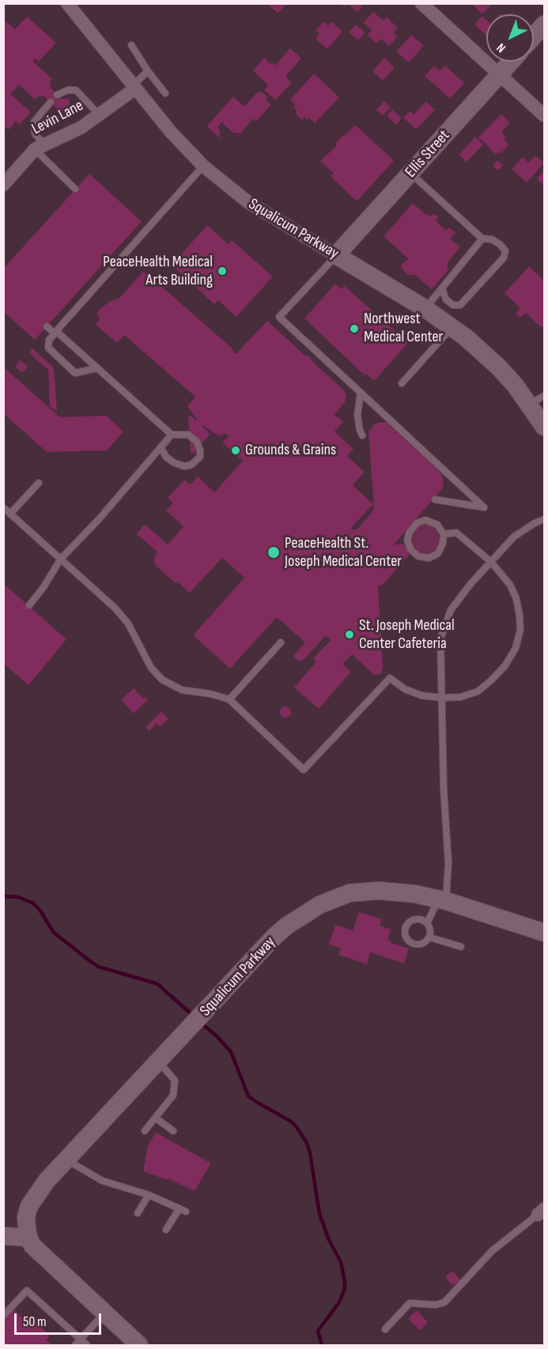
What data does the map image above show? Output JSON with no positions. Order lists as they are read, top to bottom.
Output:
{
  "streets": {
    "street": ["Levin Lane", "Ellis Street", "Squalicum Parkway"]
  },
  "crossings": [
    ["Levin Lane", "Squalicum Parkway"],
    ["Ellis Street", "Squalicum Parkway"]
  ],
  "places": [
    "PeaceHealth Medical Arts Building",
    "Northwest Medical Center",
    "Grounds & Grains",
    "PeaceHealth St. Joseph Medical Center",
    "St. Joseph Medical Center Cafeteria"
  ],
  "scale_bar": "50 m",
  "north": "bottom left"
}
